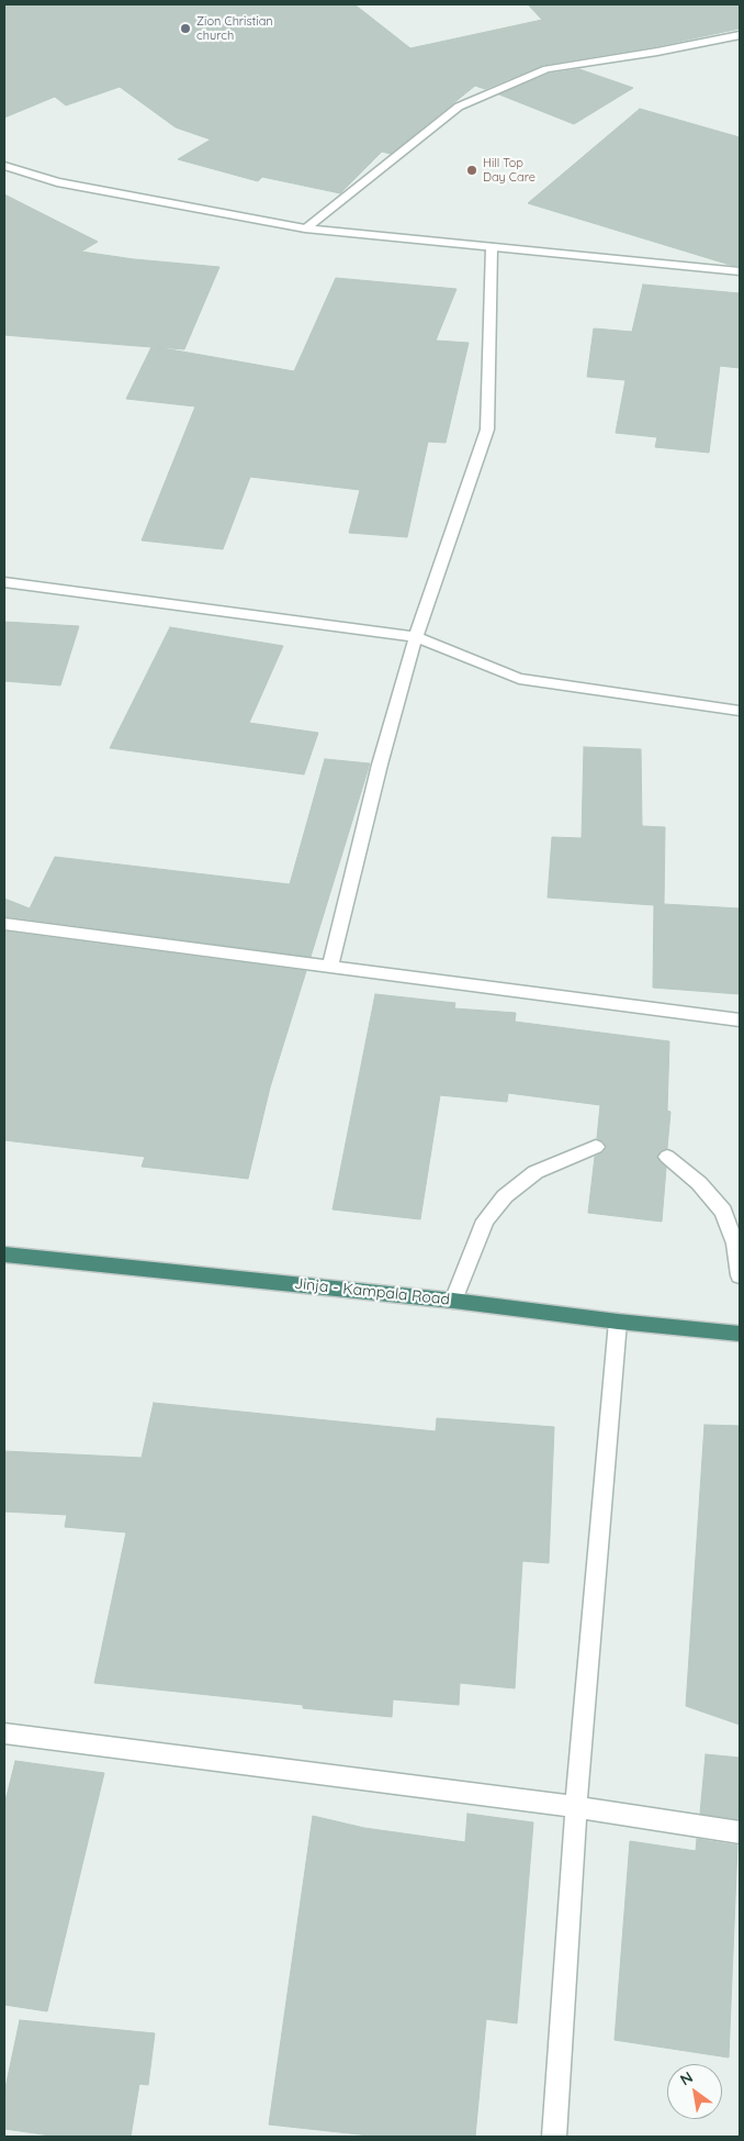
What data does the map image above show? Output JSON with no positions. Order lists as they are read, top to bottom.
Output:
{
  "streets": {
    "highway": ["Jinja - Kampala Road"]
  },
  "places": ["Zion Christian church", "Hill Top Day Care"],
  "north": "top left"
}
